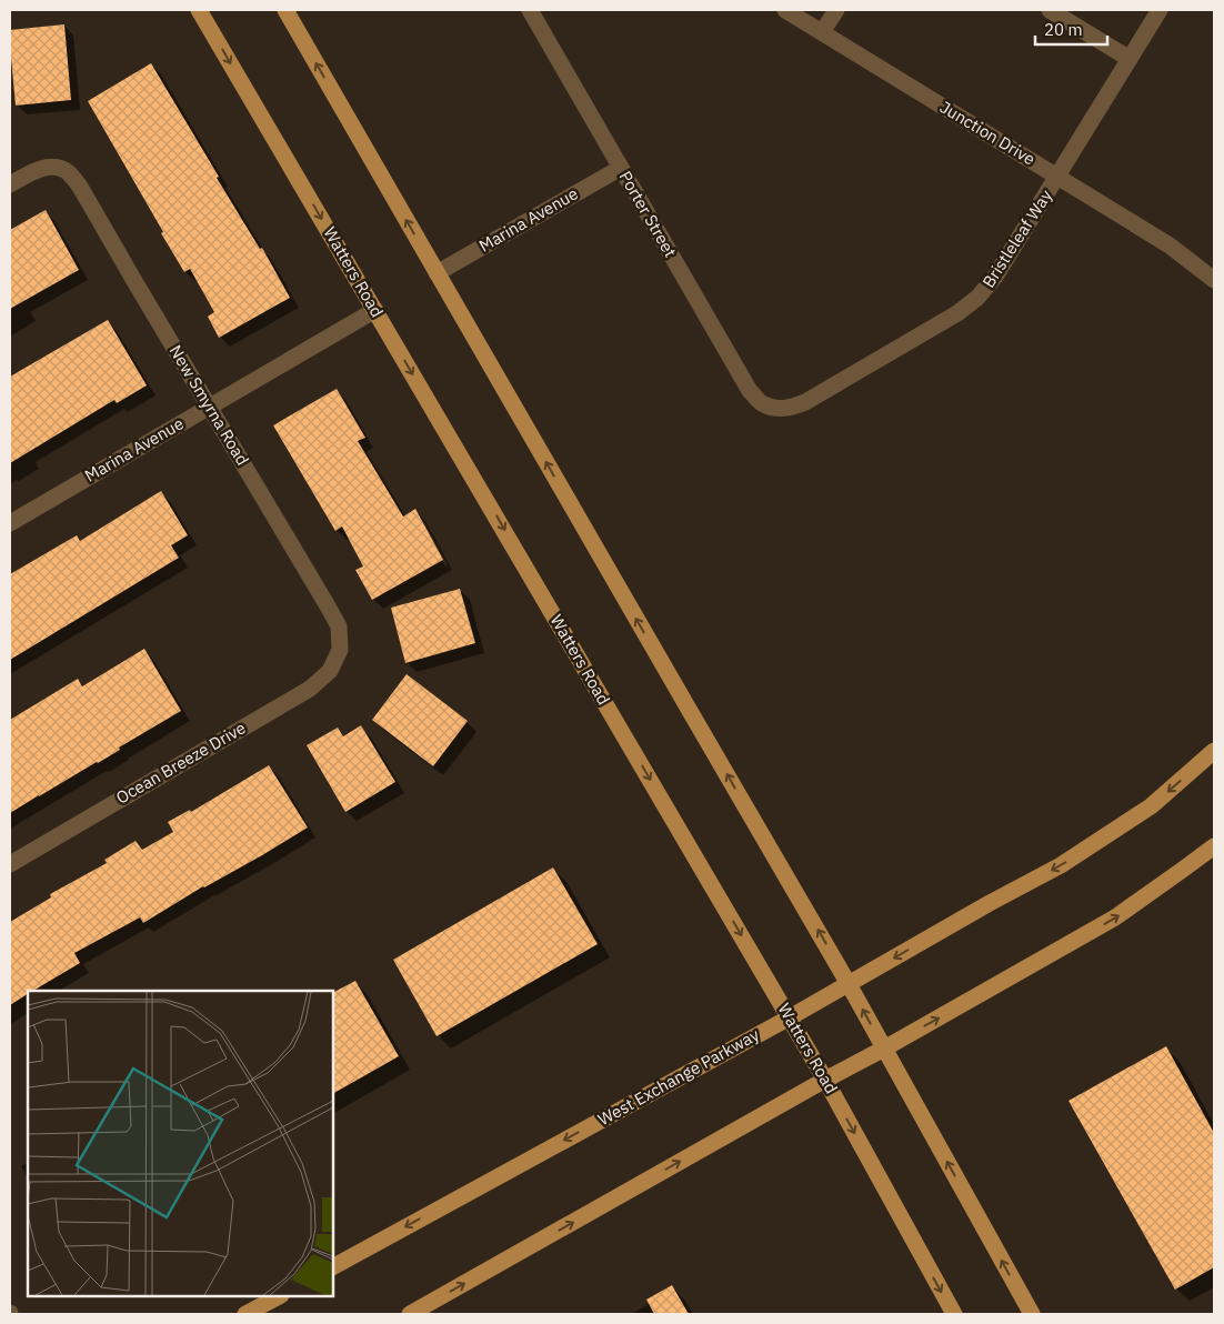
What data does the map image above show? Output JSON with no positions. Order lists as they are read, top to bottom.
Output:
{
  "streets": {
    "main road": ["Watters Road", "West Exchange Parkway"],
    "street": [
      "Junction Drive",
      "Porter Street",
      "Marina Avenue",
      "Bristleleaf Way",
      "New Smyrna Road",
      "Ocean Breeze Drive"
    ]
  },
  "crossings": [
    ["Junction Drive", "Bristleleaf Way"],
    ["Porter Street", "Marina Avenue"],
    ["Porter Street", "Bristleleaf Way"],
    ["Marina Avenue", "Watters Road"],
    ["Marina Avenue", "New Smyrna Road"],
    ["Watters Road", "West Exchange Parkway"],
    ["New Smyrna Road", "Ocean Breeze Drive"]
  ],
  "scale_bar": "20 m"
}
